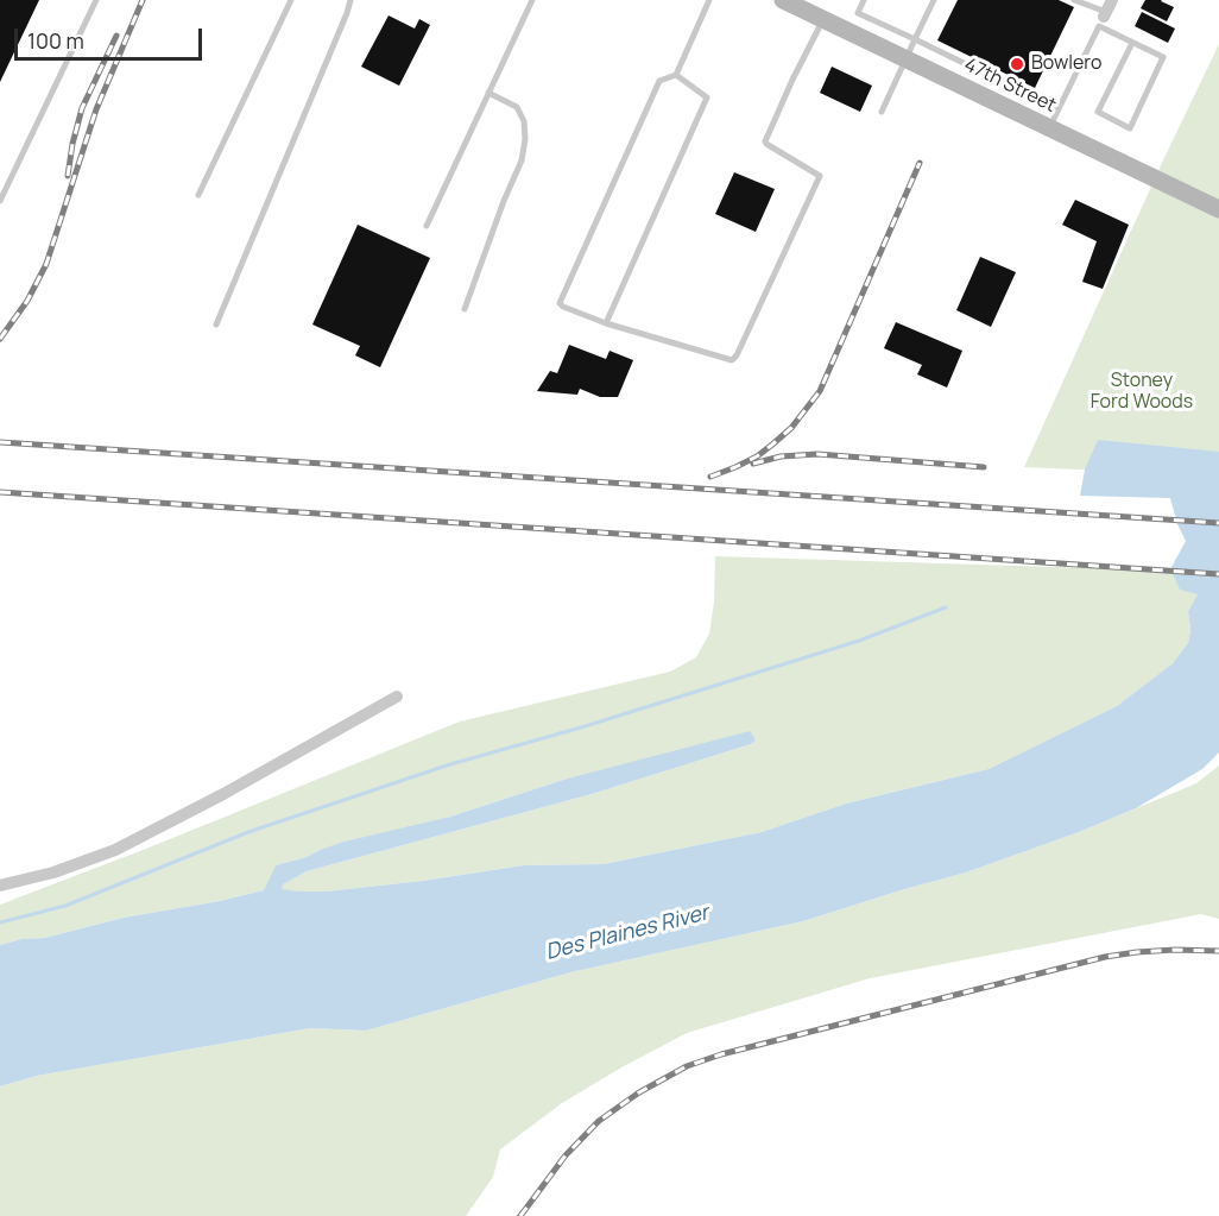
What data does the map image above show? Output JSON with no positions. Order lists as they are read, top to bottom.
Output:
{
  "streets": {
    "main road": ["47th Street"]
  },
  "water": ["Des Plaines River"],
  "parks": ["Stoney Ford Woods"],
  "places": ["Bowlero"],
  "scale_bar": "100 m"
}
